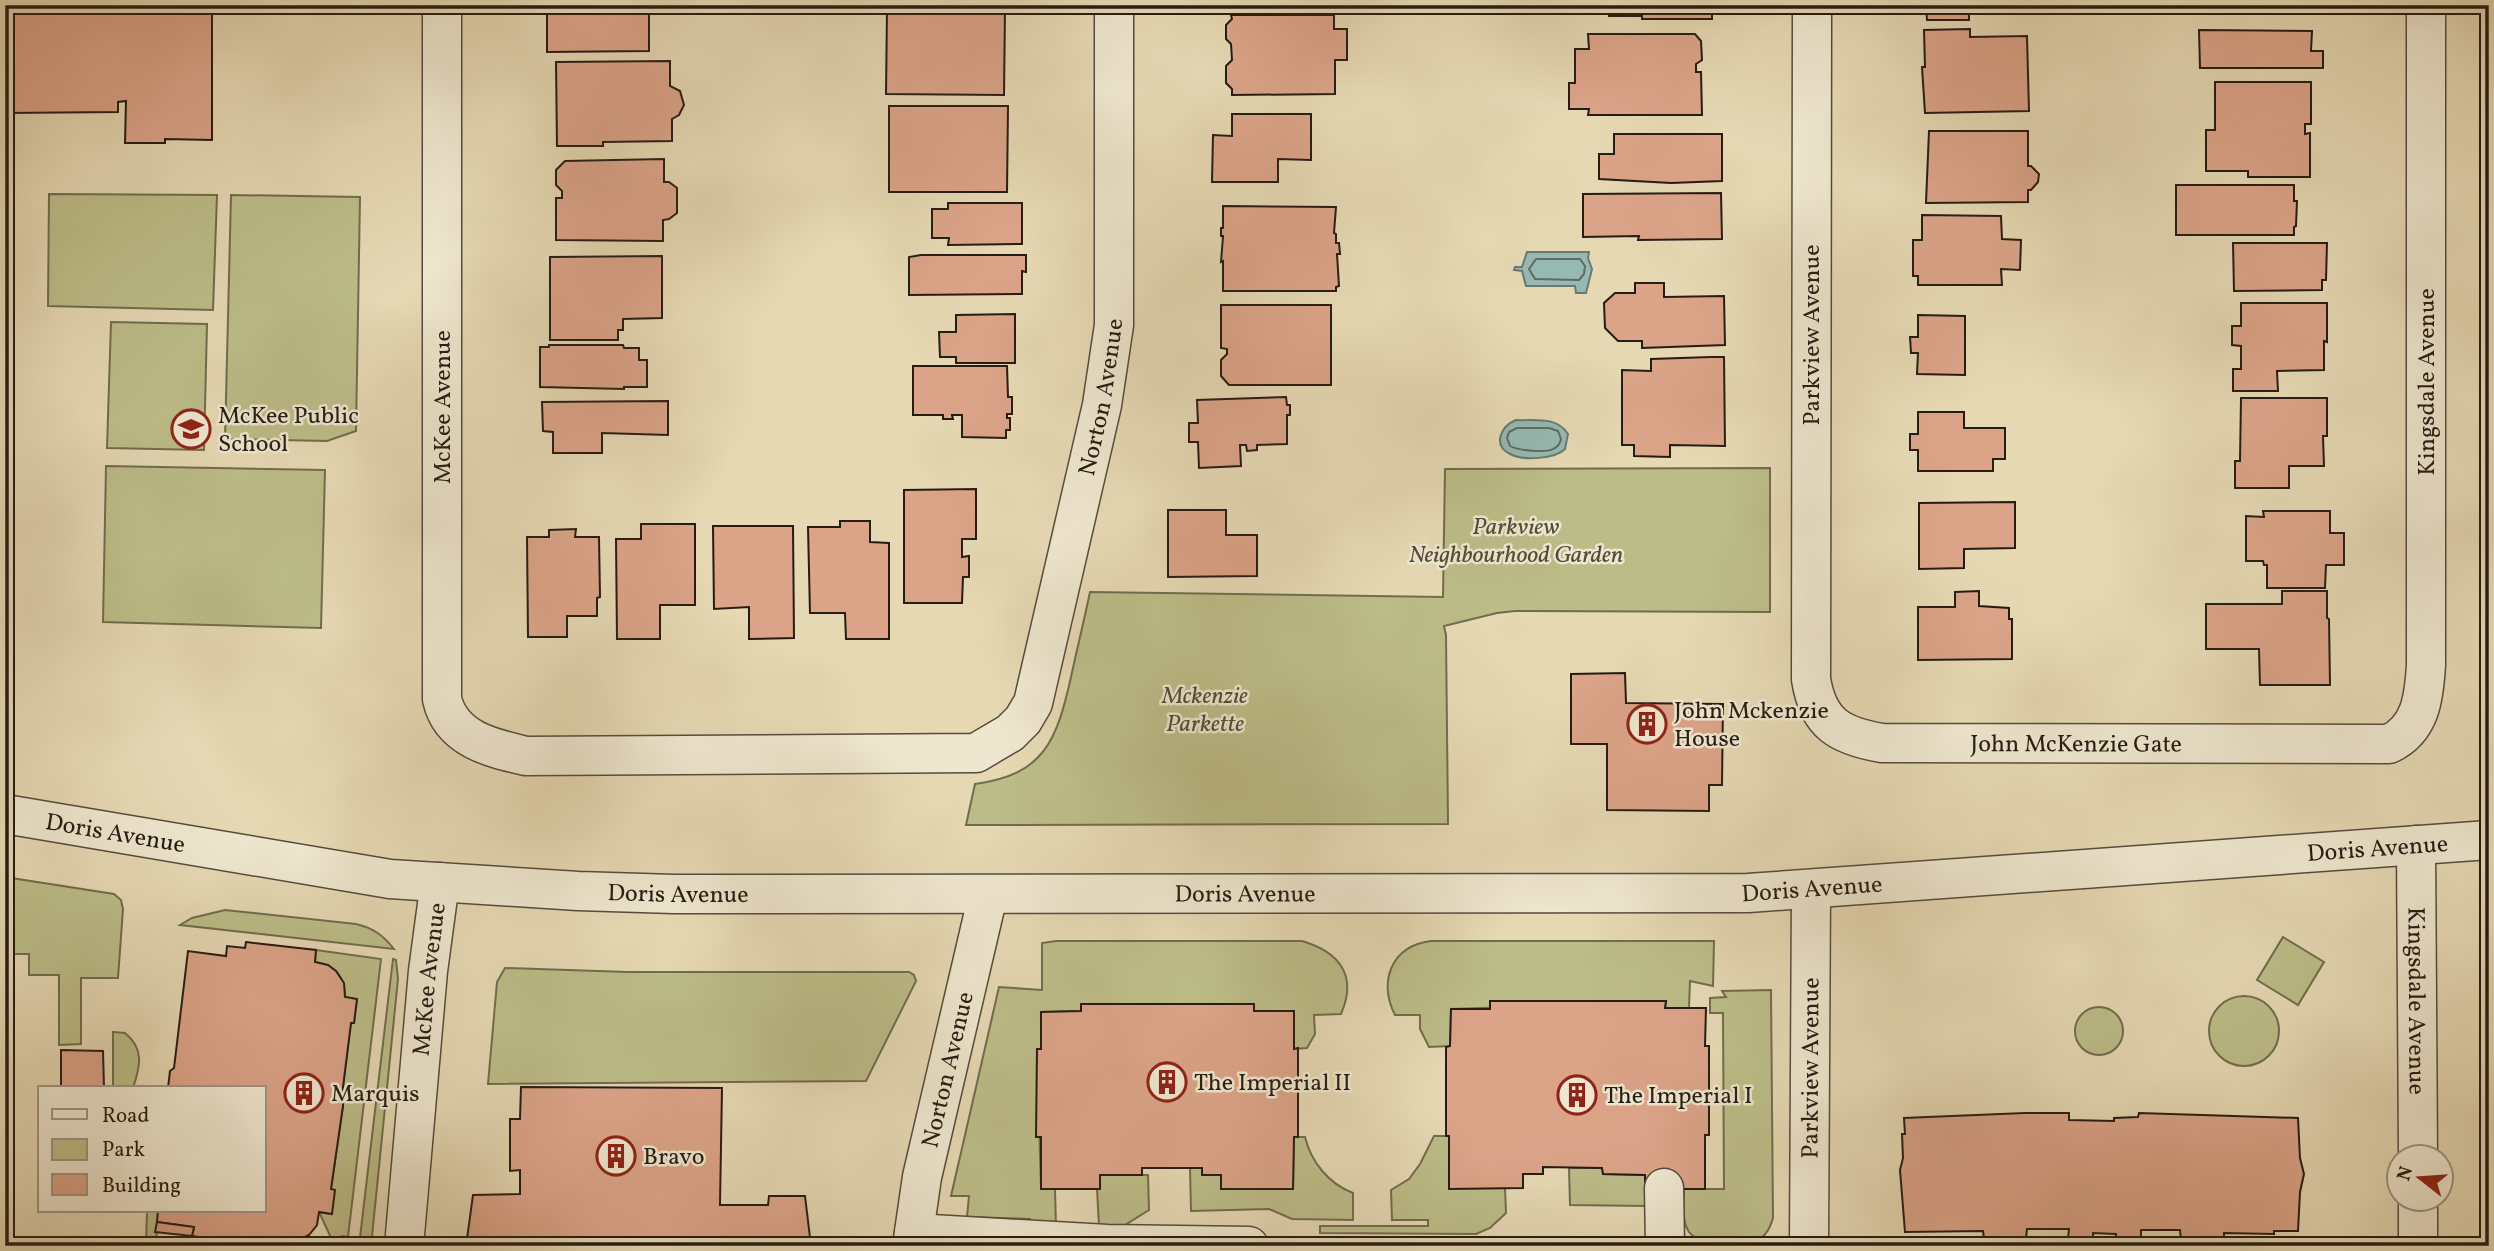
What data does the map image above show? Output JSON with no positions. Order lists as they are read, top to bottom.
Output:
{
  "streets": {
    "street": [
      "Parkview Avenue",
      "Kingsdale Avenue",
      "Norton Avenue",
      "McKee Avenue",
      "John McKenzie Gate",
      "Doris Avenue"
    ]
  },
  "crossings": [
    ["Parkview Avenue", "John McKenzie Gate"],
    ["Parkview Avenue", "Doris Avenue"],
    ["Kingsdale Avenue", "John McKenzie Gate"],
    ["Kingsdale Avenue", "Doris Avenue"],
    ["Norton Avenue", "McKee Avenue"],
    ["Norton Avenue", "Doris Avenue"],
    ["McKee Avenue", "Doris Avenue"]
  ],
  "parks": ["Parkview Neighbourhood Garden", "Mckenzie Parkette"],
  "places": {
    "school or university": ["McKee Public School"],
    "building": [
      "John Mckenzie House",
      "The Imperial II",
      "Marquis",
      "The Imperial I",
      "Bravo"
    ]
  },
  "legend": ["Road", "Park", "Building"],
  "north": "left"
}
